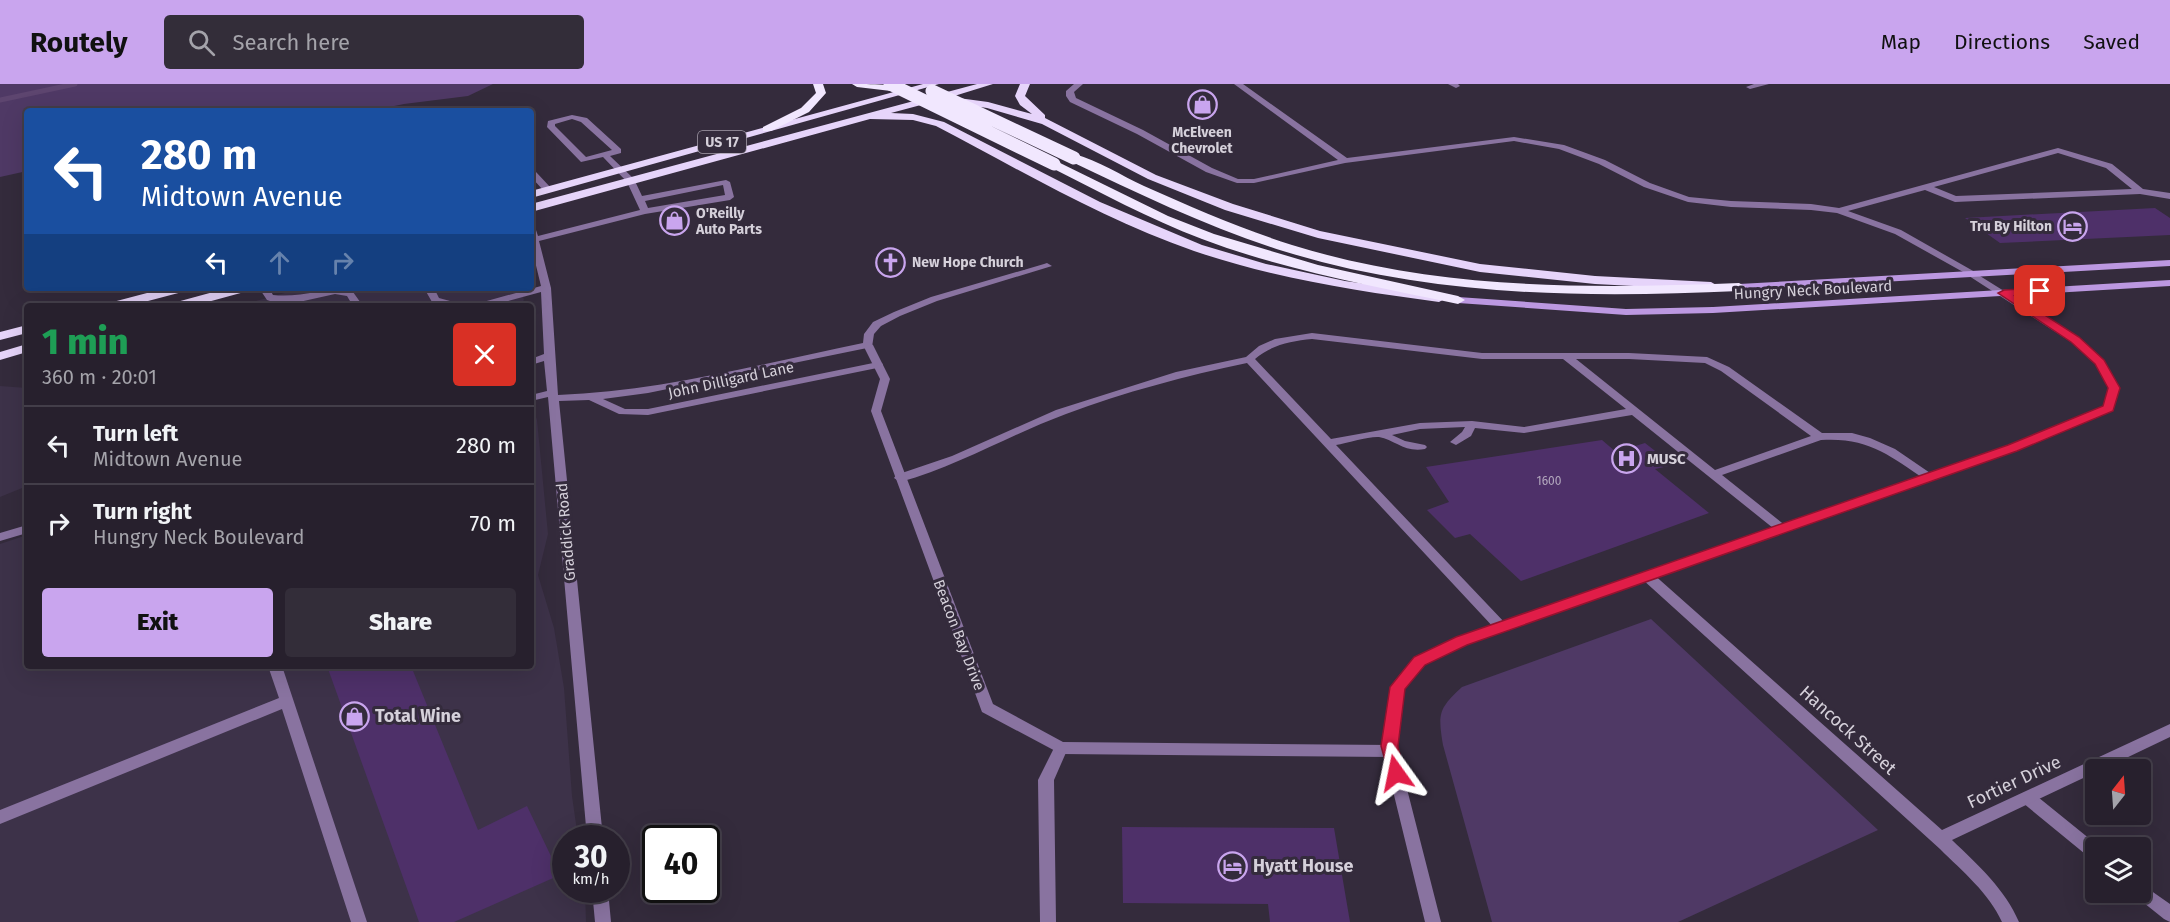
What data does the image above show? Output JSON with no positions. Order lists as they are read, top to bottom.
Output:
{
  "streets": {
    "highway": ["US 17"],
    "main road": ["Hungry Neck Boulevard"],
    "street": [
      "John Dilligard Lane",
      "Graddick Road",
      "Beacon Bay Drive",
      "Hancock Street",
      "Fortier Drive"
    ]
  },
  "crossings": [
    ["John Dilligard Lane", "Graddick Road"],
    ["John Dilligard Lane", "Beacon Bay Drive"],
    ["Hancock Street", "Fortier Drive"]
  ],
  "places": {
    "shop": ["McElveen Chevrolet", "O'Reilly Auto Parts", "Total Wine"],
    "hotel": ["Tru By Hilton", "Hyatt House"],
    "church": ["New Hope Church"],
    "hospital": ["MUSC"]
  },
  "house_numbers": ["1600"],
  "north": "top",
  "page": {
    "header": "Routely",
    "search": "Search here",
    "nav": ["Map", "Directions", "Saved"],
    "turn": ["280 m", "Midtown Avenue"],
    "heading": ["1 min", "360 m · 20:01"],
    "list": [
      {
        "name": "Turn left",
        "note": "Midtown Avenue",
        "value": "280 m"
      },
      {
        "name": "Turn right",
        "note": "Hungry Neck Boulevard",
        "value": "70 m"
      }
    ],
    "buttons": ["Exit", "Share"],
    "speed": "30 km/h",
    "limit": "40"
  }
}
